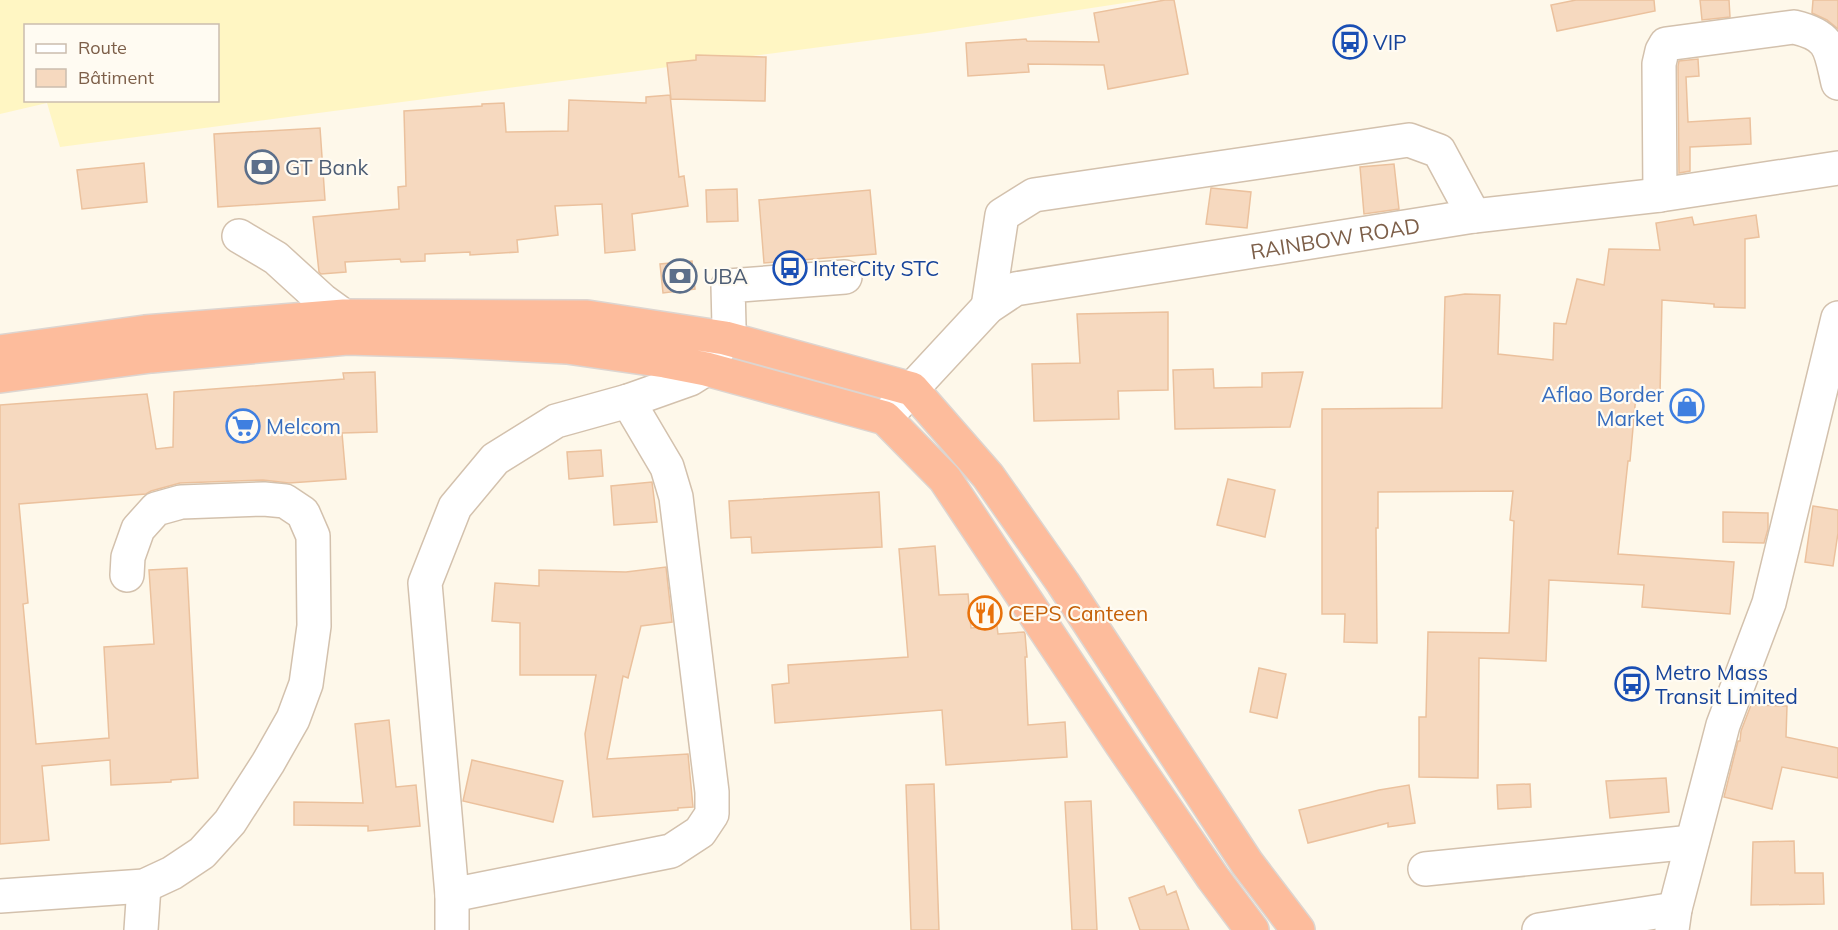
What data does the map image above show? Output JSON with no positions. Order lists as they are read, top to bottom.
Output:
{
  "streets": {
    "street": ["RAINBOW ROAD"]
  },
  "places": {
    "bus stop": ["VIP", "InterCity STC", "Metro Mass Transit Limited"],
    "bank": ["GT Bank", "UBA"],
    "shop": ["Aflao Border Market"],
    "supermarket": ["Melcom"],
    "restaurant": ["CEPS Canteen"]
  },
  "legend": ["Route", "Bâtiment"]
}
